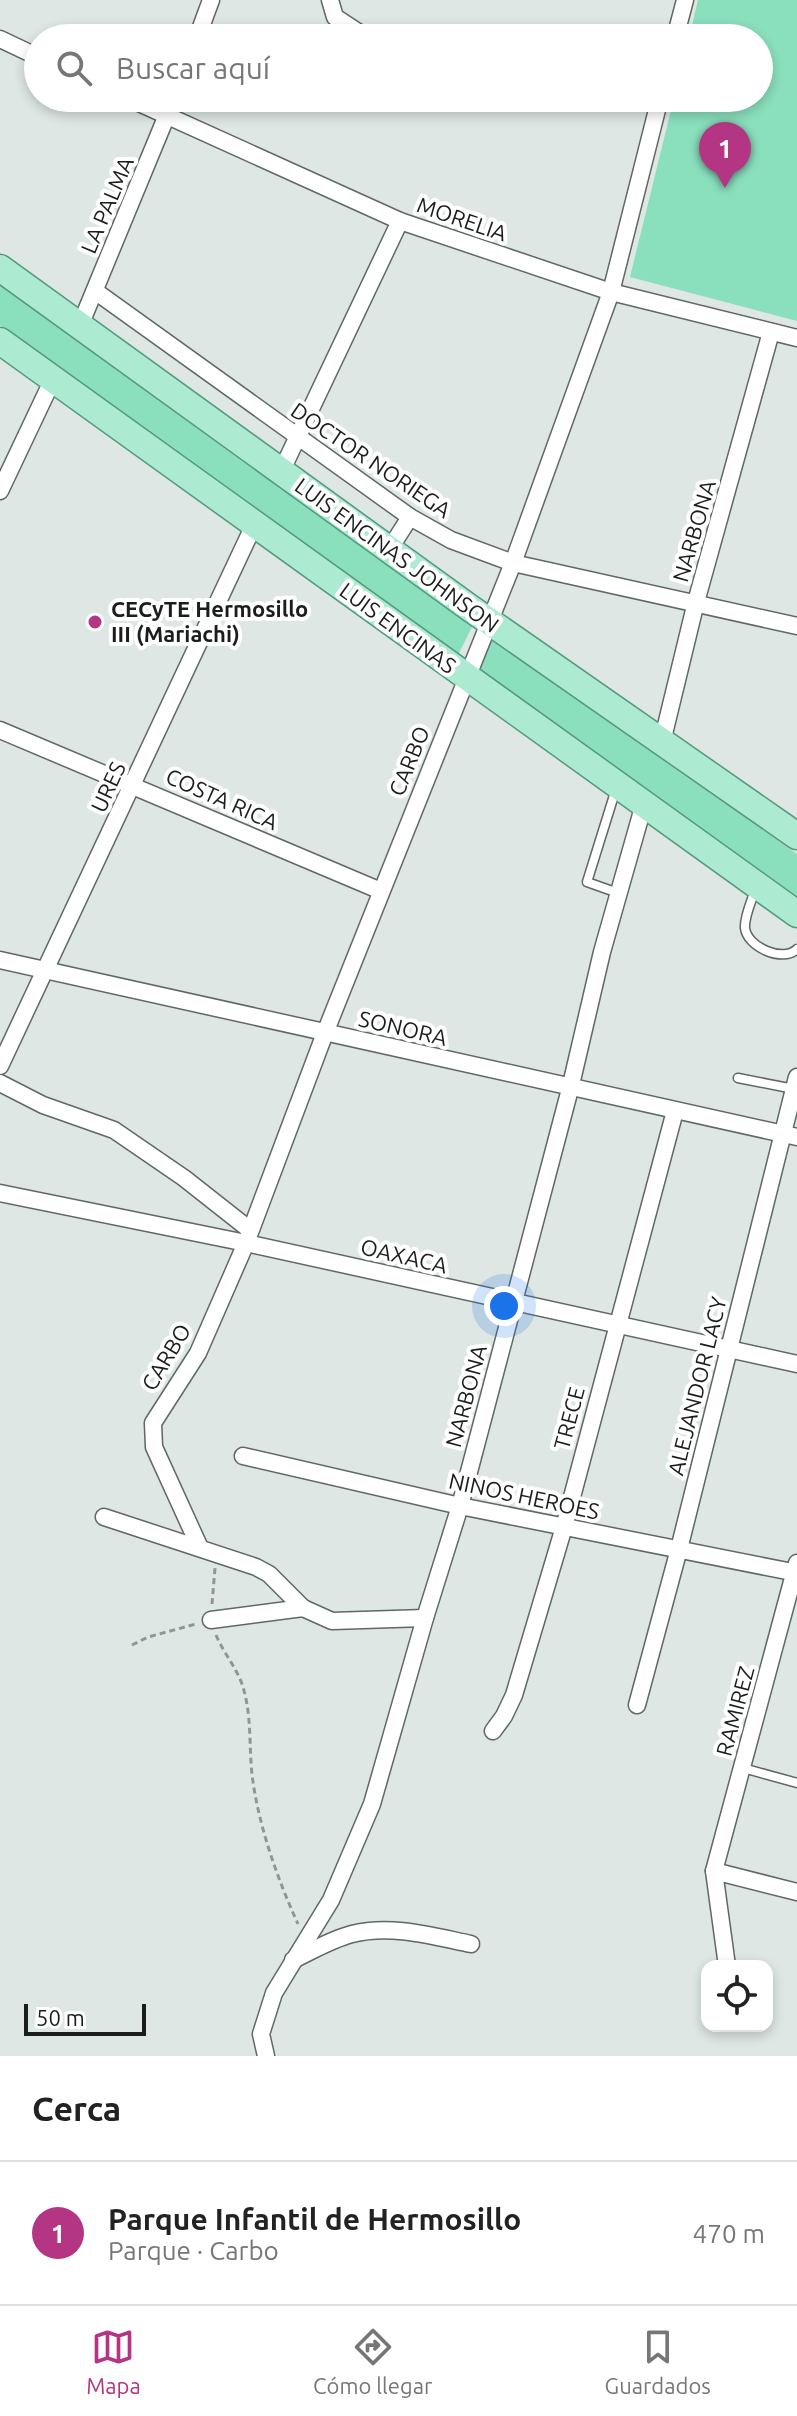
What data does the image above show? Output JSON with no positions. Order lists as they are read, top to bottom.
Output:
{
  "streets": {
    "main road": ["LUIS ENCINAS JOHNSON", "LUIS ENCINAS"],
    "street": [
      "LA PALMA",
      "MORELIA",
      "DOCTOR NORIEGA",
      "NARBONA",
      "CARBO",
      "URES",
      "COSTA RICA",
      "SONORA",
      "OAXACA",
      "ALEJANDOR LACY",
      "TRECE",
      "NINOS HEROES",
      "RAMIREZ"
    ]
  },
  "crossings": [
    ["LA PALMA", "MORELIA"],
    ["LA PALMA", "DOCTOR NORIEGA"],
    ["LA PALMA", "LUIS ENCINAS JOHNSON"],
    ["MORELIA", "NARBONA"],
    ["MORELIA", "CARBO"],
    ["DOCTOR NORIEGA", "NARBONA"],
    ["DOCTOR NORIEGA", "CARBO"],
    ["NARBONA", "LUIS ENCINAS JOHNSON"],
    ["NARBONA", "LUIS ENCINAS"],
    ["NARBONA", "SONORA"],
    ["NARBONA", "OAXACA"],
    ["NARBONA", "NINOS HEROES"],
    ["LUIS ENCINAS JOHNSON", "CARBO"],
    ["LUIS ENCINAS", "CARBO"],
    ["LUIS ENCINAS", "URES"],
    ["CARBO", "COSTA RICA"],
    ["CARBO", "SONORA"],
    ["CARBO", "OAXACA"],
    ["URES", "COSTA RICA"],
    ["URES", "SONORA"],
    ["SONORA", "ALEJANDOR LACY"],
    ["SONORA", "TRECE"],
    ["OAXACA", "ALEJANDOR LACY"],
    ["OAXACA", "TRECE"],
    ["ALEJANDOR LACY", "NINOS HEROES"],
    ["TRECE", "NINOS HEROES"],
    ["NINOS HEROES", "RAMIREZ"]
  ],
  "places": ["CECyTE Hermosillo III (Mariachi)"],
  "scale_bar": "50 m",
  "page": {
    "search": "Buscar aquí",
    "pins": "1",
    "scale": "50 m",
    "heading": "Cerca",
    "list": [
      {
        "mark": "1",
        "name": "Parque Infantil de Hermosillo",
        "note": "Parque · Carbo",
        "value": "470 m"
      }
    ],
    "nav": ["Mapa", "Cómo llegar", "Guardados"]
  }
}
